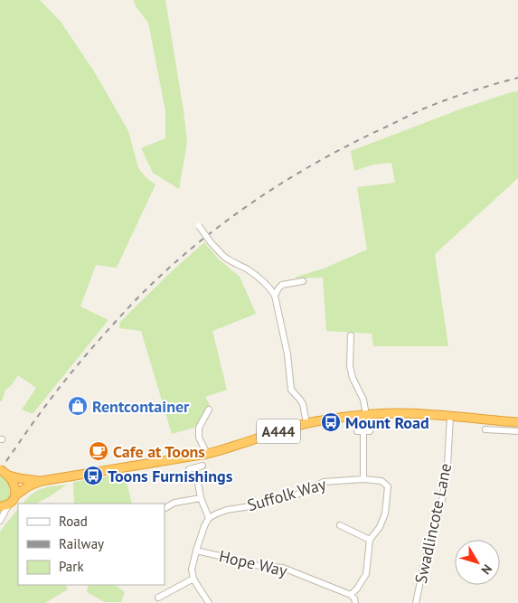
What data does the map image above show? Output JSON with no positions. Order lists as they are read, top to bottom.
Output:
{
  "streets": {
    "highway": ["A444"],
    "street": ["Suffolk Way", "Swadlincote Lane", "Hope Way"]
  },
  "crossings": [
    ["A444", "Swadlincote Lane"],
    ["Suffolk Way", "Hope Way"]
  ],
  "places": {
    "shop": ["Rentcontainer"],
    "bus stop": ["Mount Road", "Toons Furnishings"],
    "cafe": ["Cafe at Toons"]
  },
  "legend": ["Road", "Railway", "Park"],
  "north": "bottom right"
}
